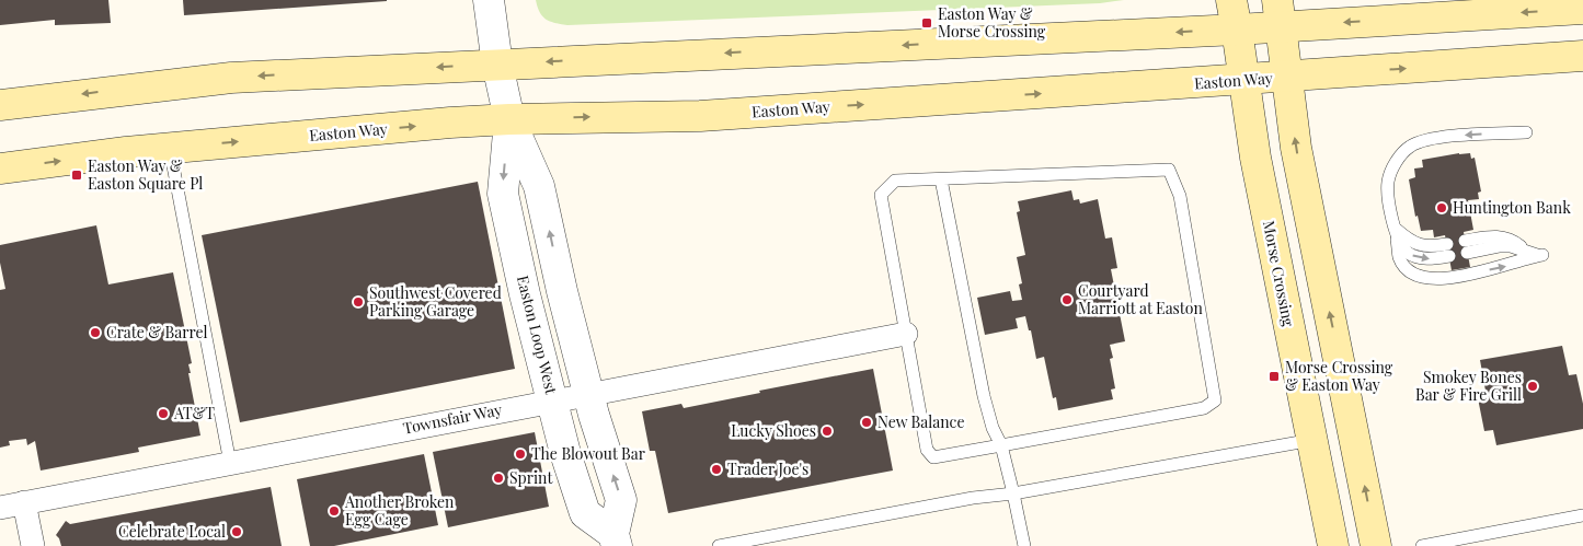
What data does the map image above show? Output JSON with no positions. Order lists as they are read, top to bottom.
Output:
{
  "streets": {
    "main road": ["Easton Way", "Morse Crossing"],
    "street": ["Easton Loop West", "Townsfair Way"]
  },
  "crossings": [
    ["Easton Way", "Morse Crossing"],
    ["Easton Way", "Easton Loop West"],
    ["Easton Loop West", "Townsfair Way"]
  ],
  "places": {
    "transit": ["Easton Way & Morse Crossing", "Easton Way & Easton Square Pl", "Morse Crossing & Easton Way"],
    "other": [
      "Huntington Bank",
      "Courtyard Marriott at Easton",
      "Southwest Covered Parking Garage",
      "Crate & Barrel",
      "Smokey Bones Bar & Fire Grill",
      "AT&T",
      "New Balance",
      "Lucky Shoes",
      "The Blowout Bar",
      "Trader Joe's",
      "Sprint",
      "Another Broken Egg Cage",
      "Celebrate Local"
    ]
  }
}
